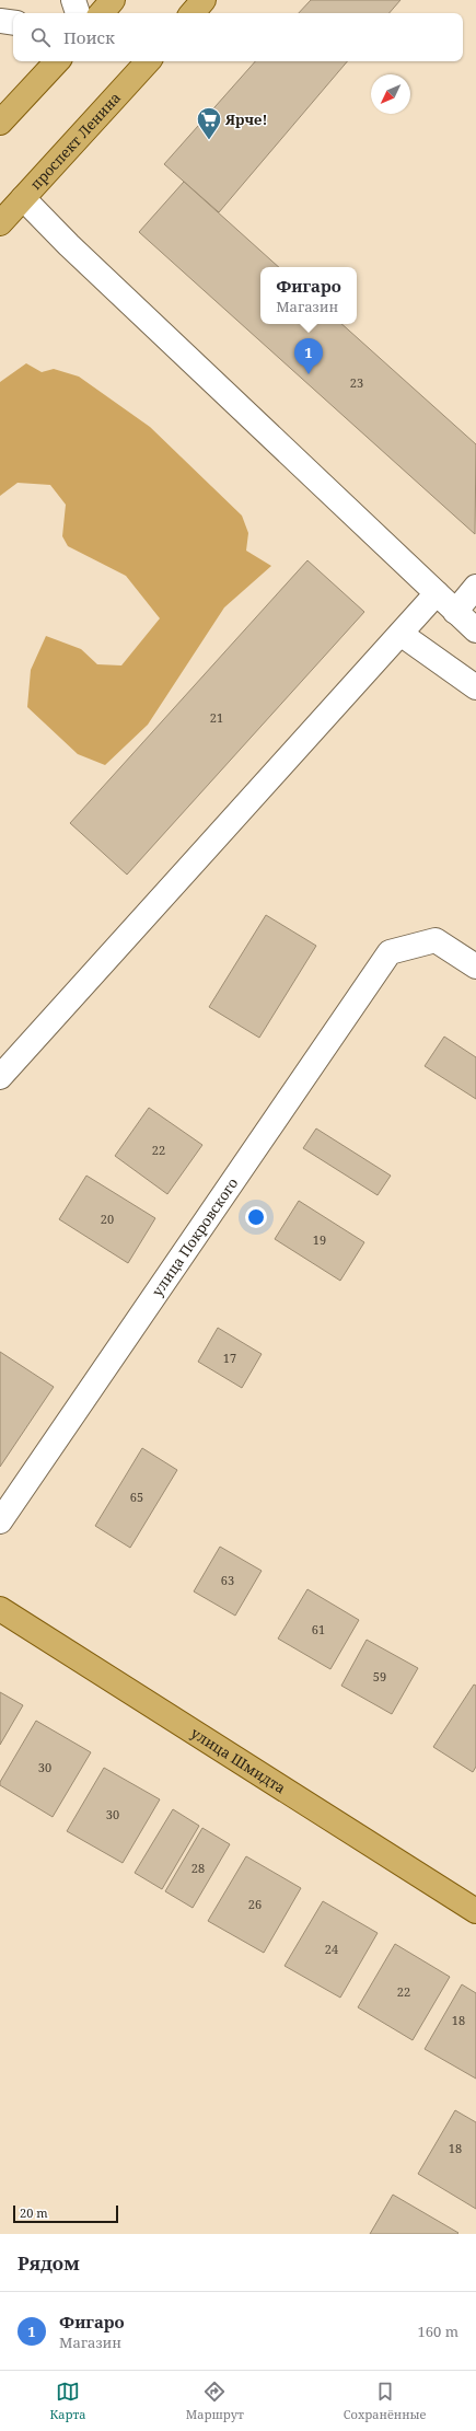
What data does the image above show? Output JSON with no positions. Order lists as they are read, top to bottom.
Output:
{
  "streets": {
    "main road": ["проспект Ленина", "улица Шмидта"],
    "street": ["улица Покровского"]
  },
  "places": {
    "supermarket": ["Ярче!"]
  },
  "house_numbers": [
    "23",
    "21",
    "22",
    "20",
    "19",
    "17",
    "65",
    "63",
    "61",
    "59",
    "30",
    "30",
    "28",
    "26",
    "24",
    "22",
    "18",
    "18"
  ],
  "scale_bar": "20 m",
  "north": "bottom left",
  "page": {
    "search": "Поиск",
    "popup": ["Фигаро", "Магазин"],
    "pins": "1",
    "scale": "20 m",
    "heading": "Рядом",
    "list": [
      {
        "mark": "1",
        "name": "Фигаро",
        "note": "Магазин",
        "value": "160 m"
      }
    ],
    "nav": ["Карта", "Маршрут", "Сохранённые"]
  }
}
